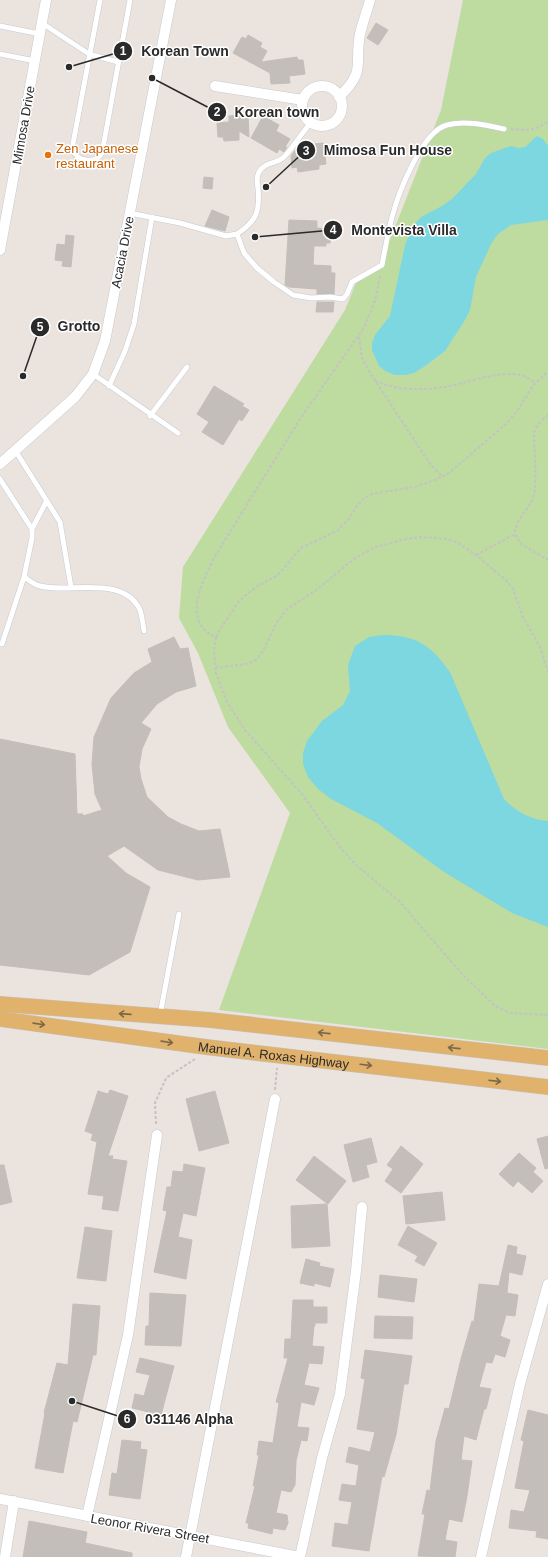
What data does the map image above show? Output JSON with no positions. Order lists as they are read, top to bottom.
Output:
{
  "streets": {
    "main road": ["Manuel A. Roxas Highway"],
    "street": ["Mimosa Drive", "Acacia Drive", "Leonor Rivera Street"]
  },
  "places": [
    "Korean Town",
    "Korean town",
    "Zen Japanese restaurant",
    "Mimosa Fun House",
    "Montevista Villa",
    "Grotto",
    "031146 Alpha"
  ]
}
